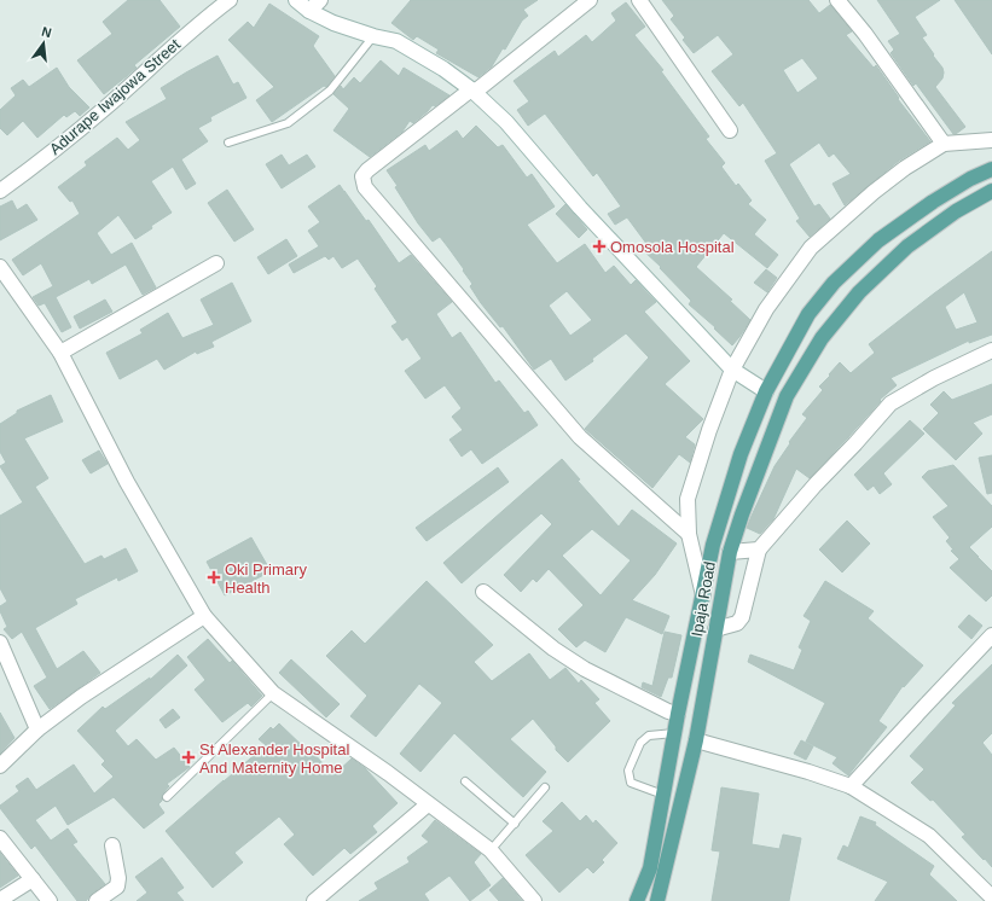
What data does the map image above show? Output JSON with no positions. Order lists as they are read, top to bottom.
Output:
{
  "streets": {
    "main road": ["Ipaja Road"],
    "street": ["Adurape Iwajowa Street"]
  },
  "places": {
    "health": ["Omosola Hospital", "Oki Primary Health", "St Alexander Hospital And Maternity Home"]
  },
  "north": "top"
}
